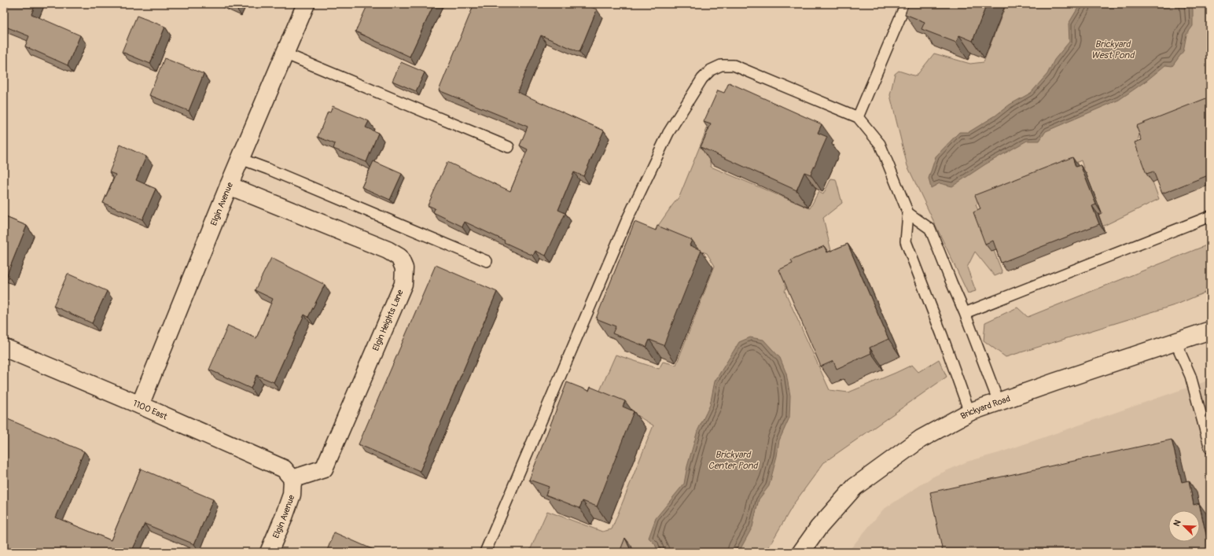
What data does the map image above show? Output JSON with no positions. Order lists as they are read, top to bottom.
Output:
{
  "streets": {
    "street": [
      "Elgin Avenue",
      "Elgin Heights Lane",
      "Brickyard Road",
      "1100 East"
    ]
  },
  "crossings": [
    ["Elgin Avenue", "Elgin Heights Lane"],
    ["Elgin Avenue", "1100 East"],
    ["Elgin Heights Lane", "1100 East"]
  ],
  "water": ["Brickyard West Pond", "Brickyard Center Pond"],
  "north": "top left"
}
